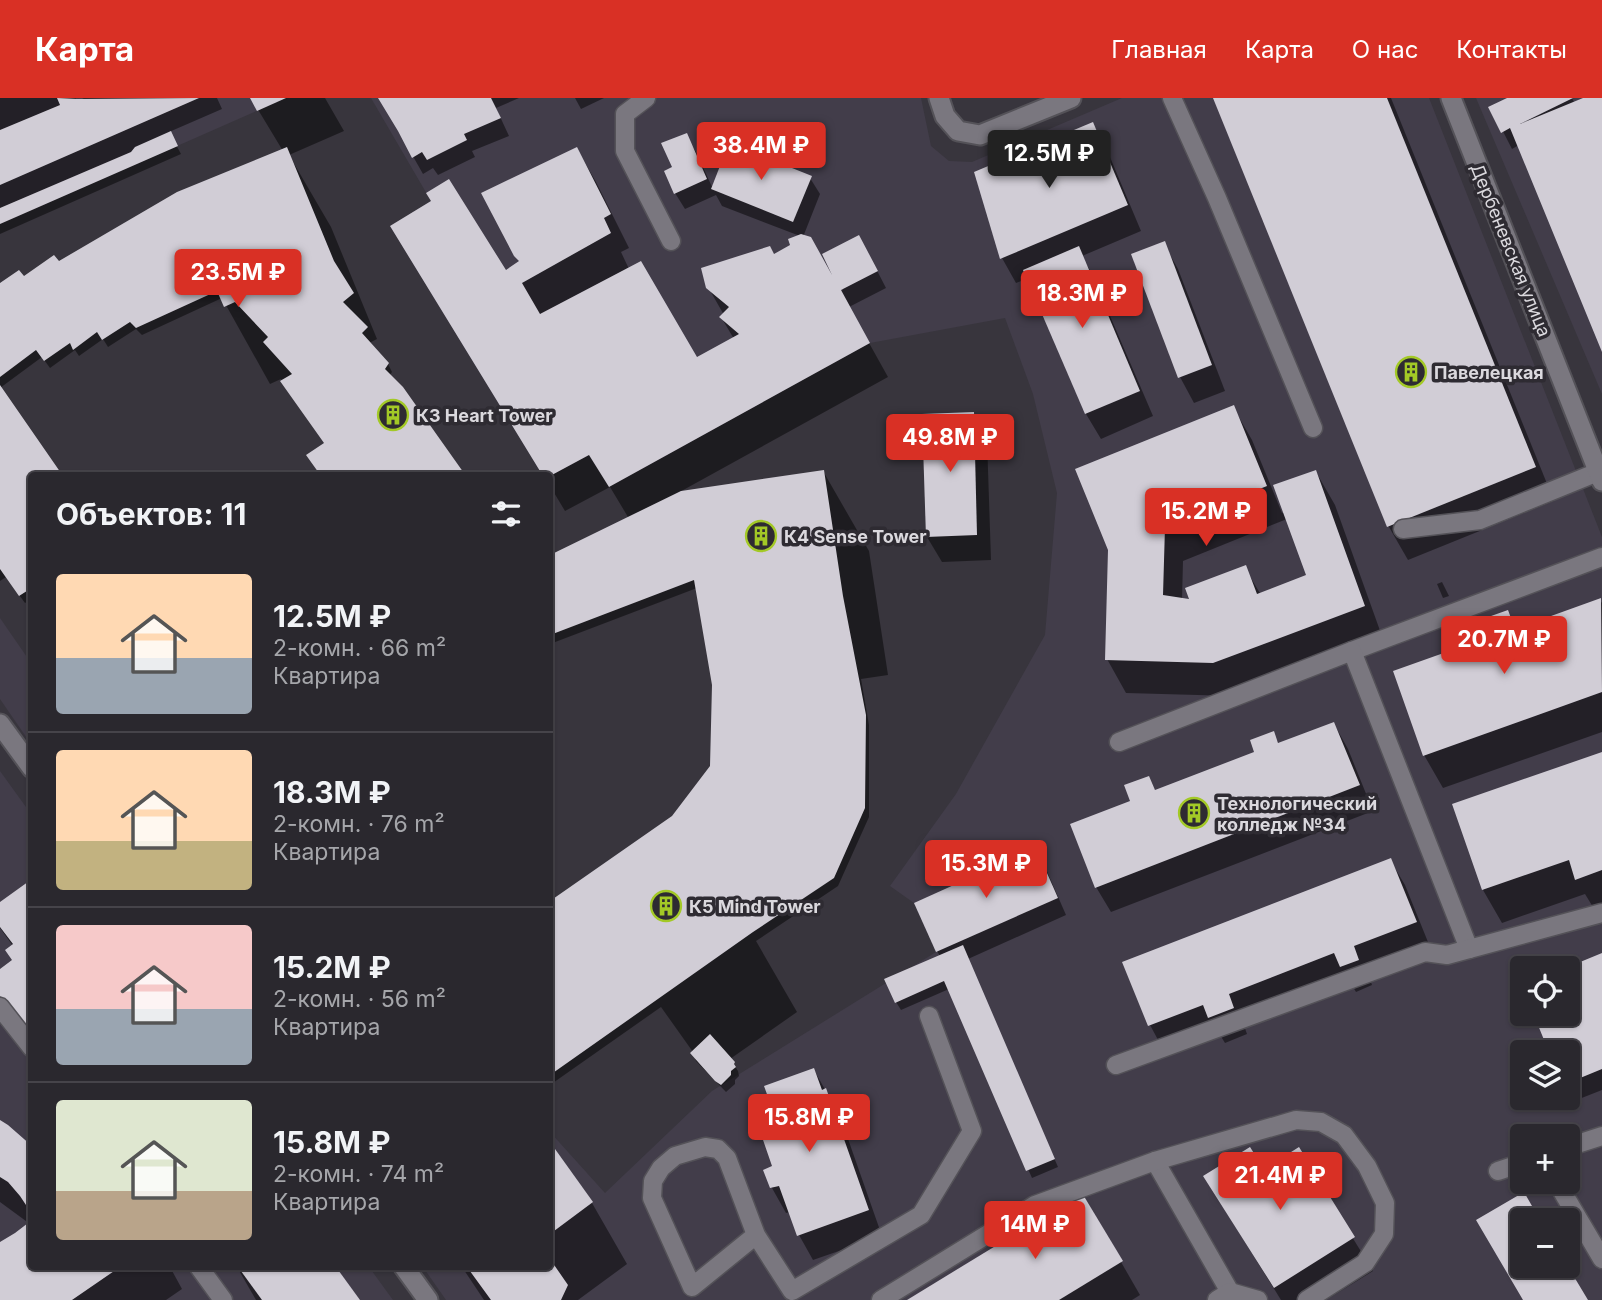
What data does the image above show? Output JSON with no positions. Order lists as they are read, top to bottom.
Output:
{
  "streets": {
    "street": ["Дербеневская улица"]
  },
  "places": {
    "building": [
      "Павелецкая",
      "К3 Heart Tower",
      "К4 Sense Tower",
      "Технологический колледж №34",
      "К5 Mind Tower"
    ]
  },
  "page": {
    "header": "Карта",
    "nav": [
      "Главная",
      "Карта",
      "О нас",
      "Контакты"
    ],
    "price": [
      "38.4M ₽",
      "12.5M ₽",
      "23.5M ₽",
      "18.3M ₽",
      "49.8M ₽",
      "15.2M ₽",
      "20.7M ₽",
      "15.3M ₽",
      "15.8M ₽",
      "21.4M ₽",
      "14M ₽"
    ],
    "heading": "Объектов: 11",
    "list": [
      {
        "name": "12.5M ₽",
        "note": "2-комн. · 66 m² · Квартира"
      },
      {
        "name": "18.3M ₽",
        "note": "2-комн. · 76 m² · Квартира"
      },
      {
        "name": "15.2M ₽",
        "note": "2-комн. · 56 m² · Квартира"
      },
      {
        "name": "15.8M ₽",
        "note": "2-комн. · 74 m² · Квартира"
      }
    ],
    "map_buttons": ["+", "−"]
  }
}
